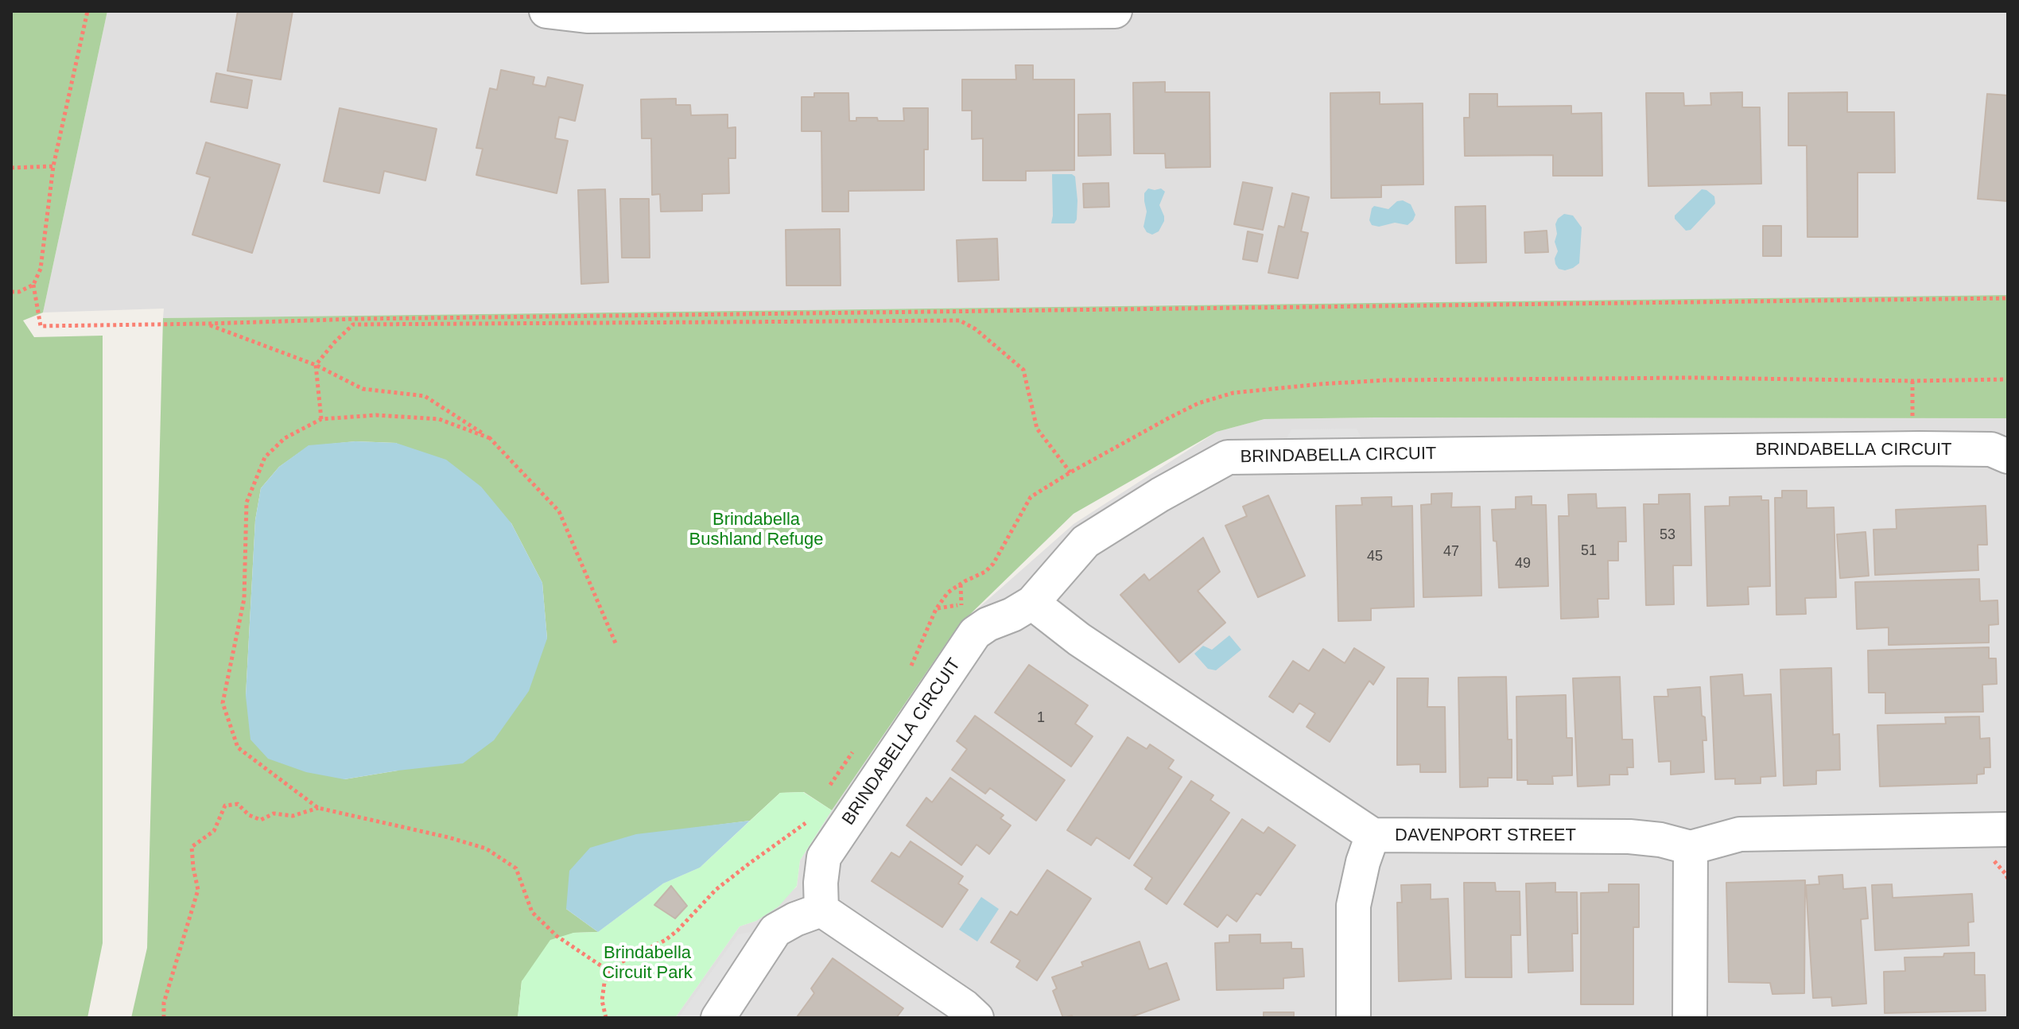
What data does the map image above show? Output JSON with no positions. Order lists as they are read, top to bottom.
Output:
{
  "streets": {
    "street": ["BRINDABELLA CIRCUIT", "DAVENPORT STREET"]
  },
  "crossings": [
    ["BRINDABELLA CIRCUIT", "DAVENPORT STREET"]
  ],
  "parks": ["Brindabella Bushland Refuge", "Brindabella Circuit Park"],
  "house_numbers": [
    "53",
    "51",
    "47",
    "45",
    "49",
    "1"
  ]
}
